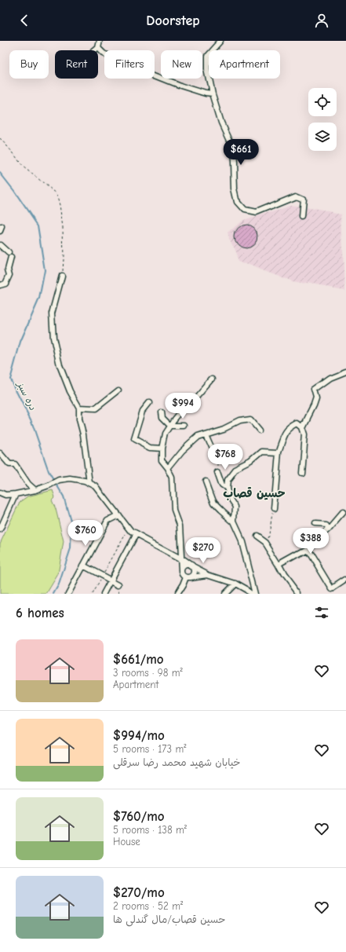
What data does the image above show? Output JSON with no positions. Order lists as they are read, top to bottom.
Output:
{
  "districts": ["حسین قصاب"],
  "water": ["دره سبز"],
  "page": {
    "header": "Doorstep",
    "chip": [
      "Buy",
      "Rent",
      "Filters",
      "New",
      "Apartment"
    ],
    "price": [
      "$661",
      "$994",
      "$768",
      "$760",
      "$388",
      "$270"
    ],
    "heading": "6 homes",
    "list": [
      {
        "name": "$661/mo",
        "note": "3 rooms · 98 m² · Apartment"
      },
      {
        "name": "$994/mo",
        "note": "5 rooms · 173 m² · خیابان شهید محمد رضا سرقلی"
      },
      {
        "name": "$760/mo",
        "note": "5 rooms · 138 m² · House"
      },
      {
        "name": "$270/mo",
        "note": "2 rooms · 52 m² · حسین قصاب/مال گندلی ها"
      }
    ]
  }
}
